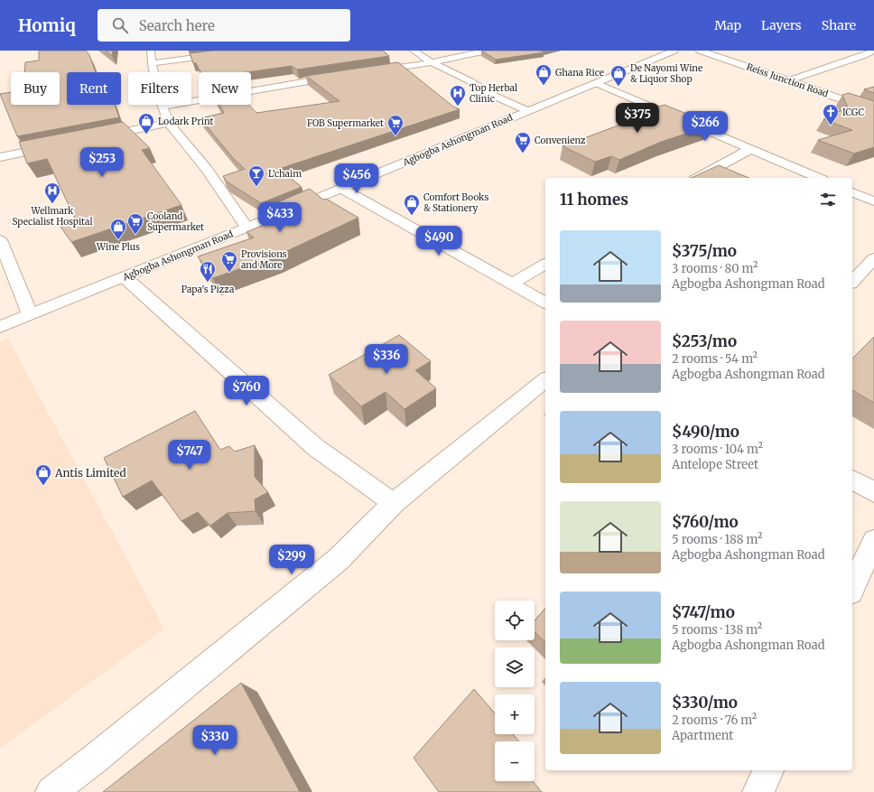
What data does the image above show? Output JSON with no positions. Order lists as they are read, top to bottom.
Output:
{
  "streets": {
    "street": ["Reiss Junction Road", "Agbogba Ashongman Road"]
  },
  "places": {
    "shop": [
      "Ghana Rice",
      "De Nayomi Wine & Liquor Shop",
      "Lodark Print",
      "Comfort Books & Stationery",
      "Wine Plus",
      "Antis Limited"
    ],
    "hospital": ["Top Herbal Clinic", "Wellmark Specialist Hospital"],
    "church": ["ICGC"],
    "supermarket": [
      "FOB Supermarket",
      "Convenienz",
      "Cooland Supermarket",
      "Provisions and More"
    ],
    "bar": ["L’chaim"],
    "restaurant": ["Papa's Pizza"]
  },
  "page": {
    "header": "Homiq",
    "search": "Search here",
    "nav": ["Map", "Layers", "Share"],
    "chip": [
      "Buy",
      "Rent",
      "Filters",
      "New"
    ],
    "price": [
      "$375",
      "$266",
      "$253",
      "$456",
      "$433",
      "$490",
      "$336",
      "$760",
      "$747",
      "$299",
      "$330"
    ],
    "heading": "11 homes",
    "list": [
      {
        "name": "$375/mo",
        "note": "3 rooms · 80 m² · Agbogba Ashongman Road"
      },
      {
        "name": "$253/mo",
        "note": "2 rooms · 54 m² · Agbogba Ashongman Road"
      },
      {
        "name": "$490/mo",
        "note": "3 rooms · 104 m² · Antelope Street"
      },
      {
        "name": "$760/mo",
        "note": "5 rooms · 188 m² · Agbogba Ashongman Road"
      },
      {
        "name": "$747/mo",
        "note": "5 rooms · 138 m² · Agbogba Ashongman Road"
      },
      {
        "name": "$330/mo",
        "note": "2 rooms · 76 m² · Apartment"
      }
    ],
    "map_buttons": ["+", "−"]
  }
}
